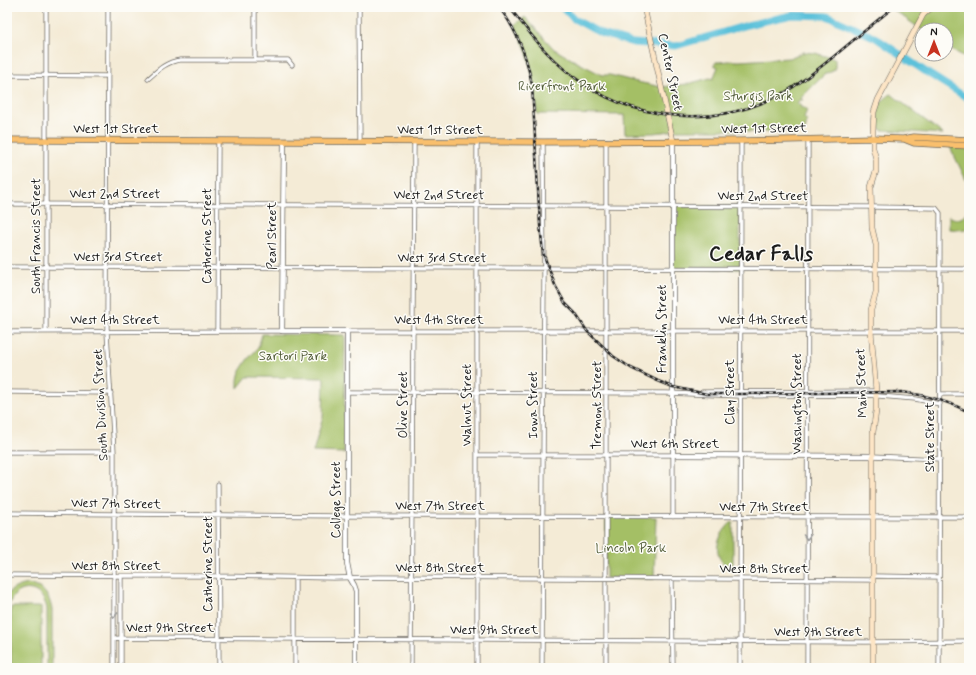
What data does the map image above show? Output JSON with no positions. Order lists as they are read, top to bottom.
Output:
{
  "streets": {
    "main road": ["Center Street", "West 1st Street", "Main Street"],
    "street": [
      "West 2nd Street",
      "South Francis Street",
      "Catherine Street",
      "Pearl Street",
      "West 3rd Street",
      "West 4th Street",
      "Franklin Street",
      "Clay Street",
      "Washington Street",
      "South Division Street",
      "Olive Street",
      "Walnut Street",
      "Iowa Street",
      "Tremont Street",
      "State Street",
      "West 6th Street",
      "College Street",
      "West 7th Street",
      "West 8th Street",
      "West 9th Street"
    ]
  },
  "crossings": [
    ["Center Street", "West 1st Street"],
    ["Center Street", "Franklin Street"],
    ["West 1st Street", "South Francis Street"],
    ["West 1st Street", "Catherine Street"],
    ["West 1st Street", "Pearl Street"],
    ["West 1st Street", "Franklin Street"],
    ["West 1st Street", "Main Street"],
    ["West 1st Street", "Clay Street"],
    ["West 1st Street", "Washington Street"],
    ["West 1st Street", "South Division Street"],
    ["West 1st Street", "Olive Street"],
    ["West 1st Street", "Walnut Street"],
    ["West 1st Street", "Iowa Street"],
    ["West 1st Street", "Tremont Street"],
    ["West 2nd Street", "South Francis Street"],
    ["West 2nd Street", "Catherine Street"],
    ["West 2nd Street", "Pearl Street"],
    ["West 2nd Street", "Franklin Street"],
    ["West 2nd Street", "Main Street"],
    ["West 2nd Street", "Clay Street"],
    ["West 2nd Street", "Washington Street"],
    ["West 2nd Street", "South Division Street"],
    ["West 2nd Street", "Olive Street"],
    ["West 2nd Street", "Walnut Street"],
    ["West 2nd Street", "Iowa Street"],
    ["West 2nd Street", "Tremont Street"],
    ["West 2nd Street", "State Street"],
    ["South Francis Street", "West 3rd Street"],
    ["South Francis Street", "West 4th Street"],
    ["Catherine Street", "West 3rd Street"],
    ["Catherine Street", "West 4th Street"],
    ["Catherine Street", "West 7th Street"],
    ["Catherine Street", "West 8th Street"],
    ["Catherine Street", "West 9th Street"],
    ["Pearl Street", "West 3rd Street"],
    ["Pearl Street", "West 4th Street"],
    ["West 3rd Street", "Franklin Street"],
    ["West 3rd Street", "Main Street"],
    ["West 3rd Street", "Clay Street"],
    ["West 3rd Street", "Washington Street"],
    ["West 3rd Street", "South Division Street"],
    ["West 3rd Street", "Olive Street"],
    ["West 3rd Street", "Walnut Street"],
    ["West 3rd Street", "Iowa Street"],
    ["West 3rd Street", "Tremont Street"],
    ["West 3rd Street", "State Street"],
    ["West 4th Street", "Franklin Street"],
    ["West 4th Street", "Main Street"],
    ["West 4th Street", "Clay Street"],
    ["West 4th Street", "Washington Street"],
    ["West 4th Street", "South Division Street"],
    ["West 4th Street", "Olive Street"],
    ["West 4th Street", "Walnut Street"],
    ["West 4th Street", "Iowa Street"],
    ["West 4th Street", "Tremont Street"],
    ["West 4th Street", "State Street"],
    ["West 4th Street", "College Street"],
    ["Franklin Street", "West 6th Street"],
    ["Franklin Street", "West 7th Street"],
    ["Main Street", "West 6th Street"],
    ["Main Street", "West 7th Street"],
    ["Main Street", "West 8th Street"],
    ["Main Street", "West 9th Street"],
    ["Clay Street", "West 6th Street"],
    ["Clay Street", "West 7th Street"],
    ["Clay Street", "West 8th Street"],
    ["Clay Street", "West 9th Street"],
    ["Washington Street", "West 6th Street"],
    ["Washington Street", "West 7th Street"],
    ["Washington Street", "West 8th Street"],
    ["Washington Street", "West 9th Street"],
    ["South Division Street", "West 7th Street"],
    ["South Division Street", "West 8th Street"],
    ["South Division Street", "West 9th Street"],
    ["Olive Street", "West 7th Street"],
    ["Olive Street", "West 8th Street"],
    ["Olive Street", "West 9th Street"],
    ["Walnut Street", "West 6th Street"],
    ["Walnut Street", "West 7th Street"],
    ["Walnut Street", "West 8th Street"],
    ["Walnut Street", "West 9th Street"],
    ["Iowa Street", "West 6th Street"],
    ["Iowa Street", "West 7th Street"],
    ["Iowa Street", "West 8th Street"],
    ["Iowa Street", "West 9th Street"],
    ["Tremont Street", "West 6th Street"],
    ["Tremont Street", "West 7th Street"],
    ["Tremont Street", "West 8th Street"],
    ["Tremont Street", "West 9th Street"],
    ["State Street", "West 7th Street"],
    ["State Street", "West 8th Street"],
    ["State Street", "West 9th Street"],
    ["College Street", "West 7th Street"],
    ["College Street", "West 8th Street"],
    ["College Street", "West 9th Street"]
  ],
  "districts": ["Cedar Falls"],
  "parks": [
    "Riverfront Park",
    "Sturgis Park",
    "Sartori Park",
    "Lincoln Park"
  ],
  "north": "top"
}
